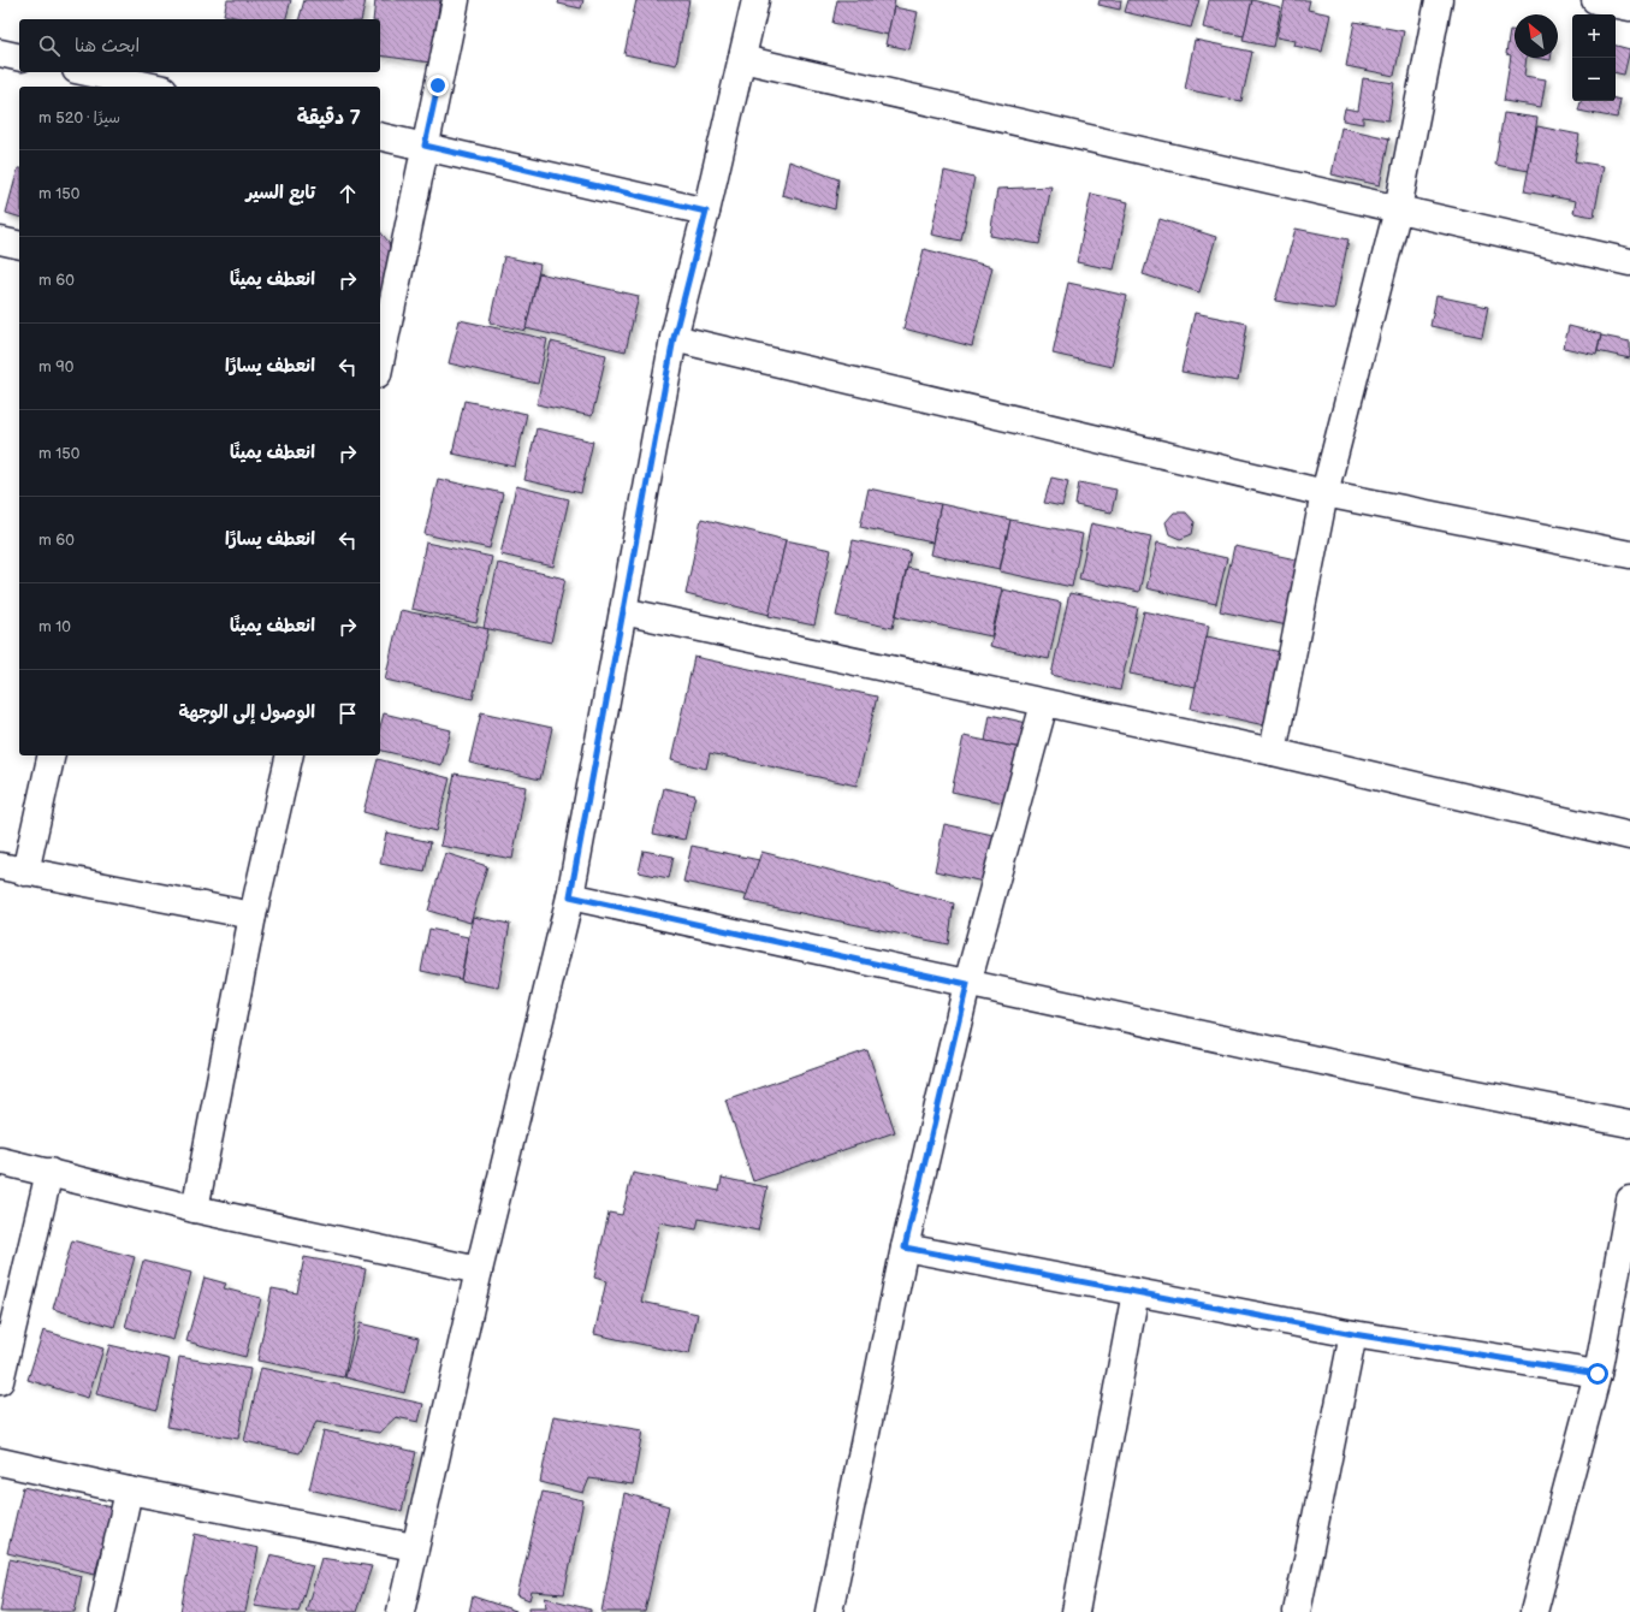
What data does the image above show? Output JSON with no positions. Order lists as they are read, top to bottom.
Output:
{
  "north": "top left",
  "page": {
    "map_buttons": ["+", "−"],
    "search": "ابحث هنا",
    "heading": ["7 دقيقة", "سيرًا · 520 m"],
    "list": [
      ["تابع السير", "150 m"],
      ["انعطف يمينًا", "60 m"],
      ["انعطف يسارًا", "90 m"],
      ["انعطف يمينًا", "150 m"],
      ["انعطف يسارًا", "60 m"],
      ["انعطف يمينًا", "10 m"],
      "الوصول إلى الوجهة"
    ]
  }
}
